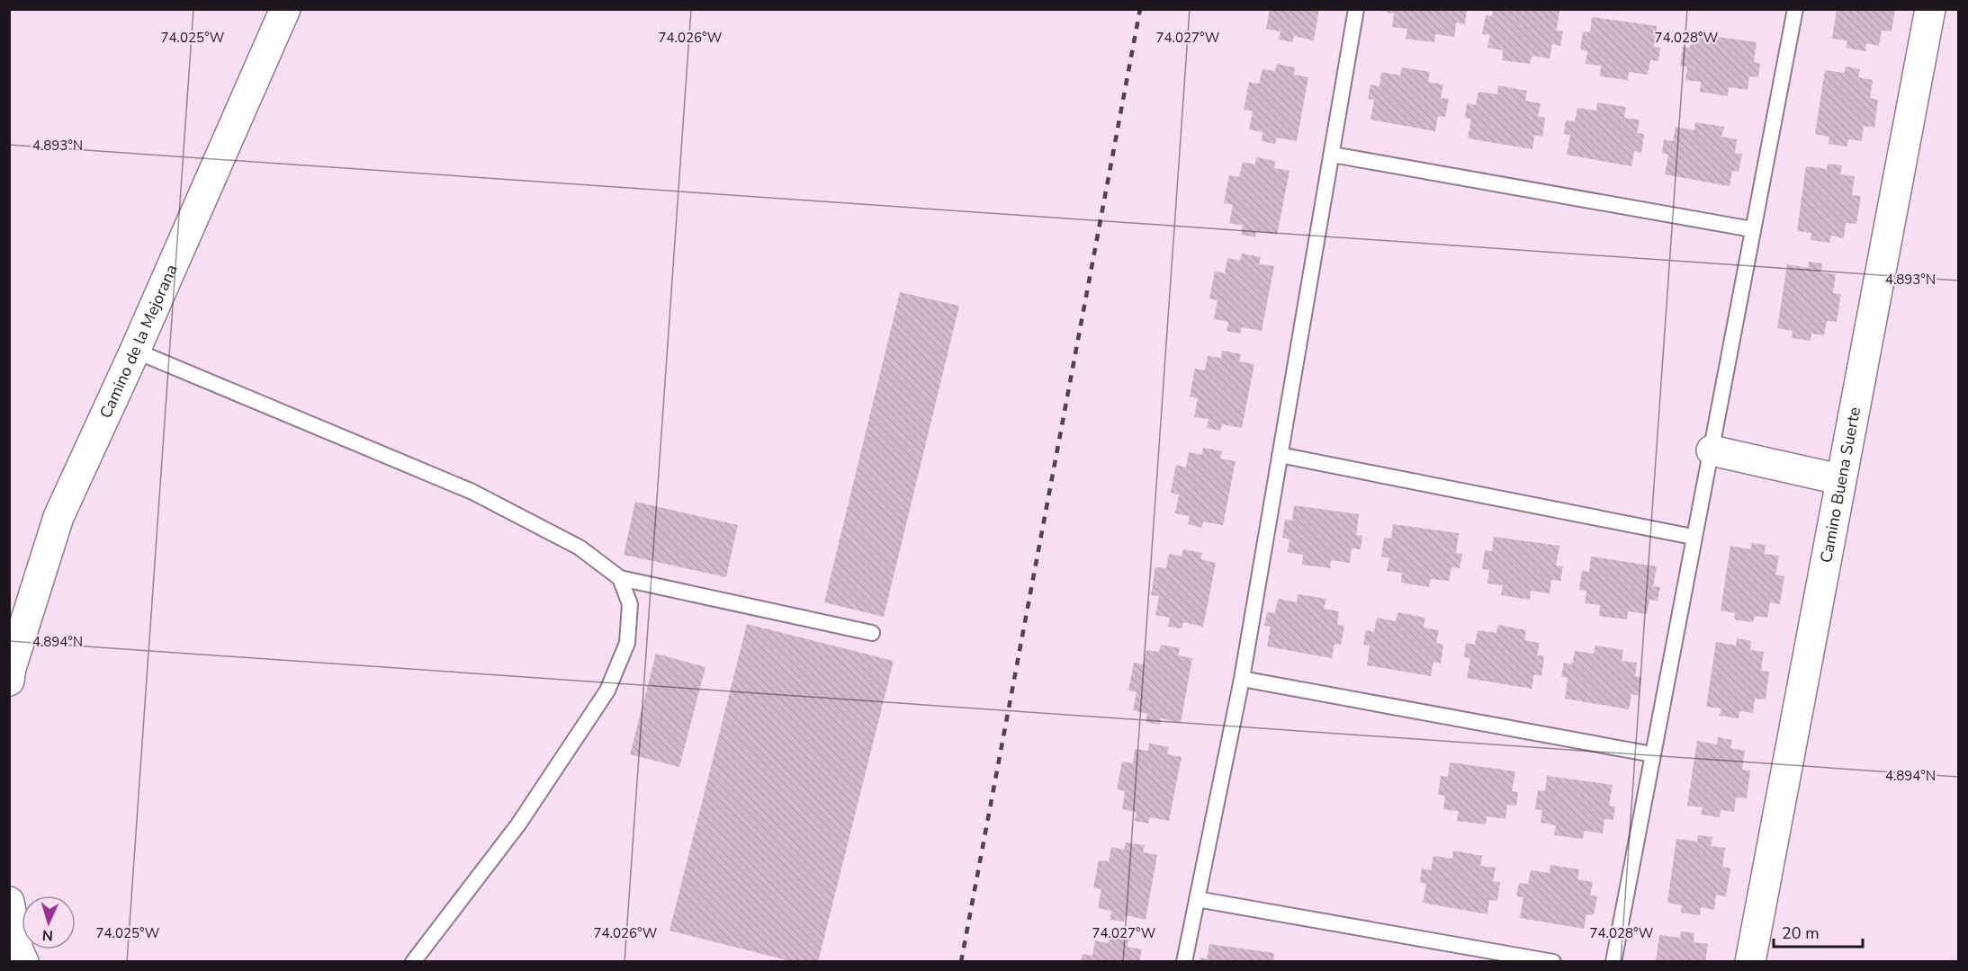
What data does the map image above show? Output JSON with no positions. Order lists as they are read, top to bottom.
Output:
{
  "streets": {
    "street": ["Camino de la Mejorana", "Camino Buena Suerte"]
  },
  "scale_bar": "20 m",
  "north": "bottom",
  "coordinates": [
    "74.025°W",
    "74.026°W",
    "74.027°W",
    "74.028°W",
    "4.893°N",
    "4.894°N"
  ]
}
